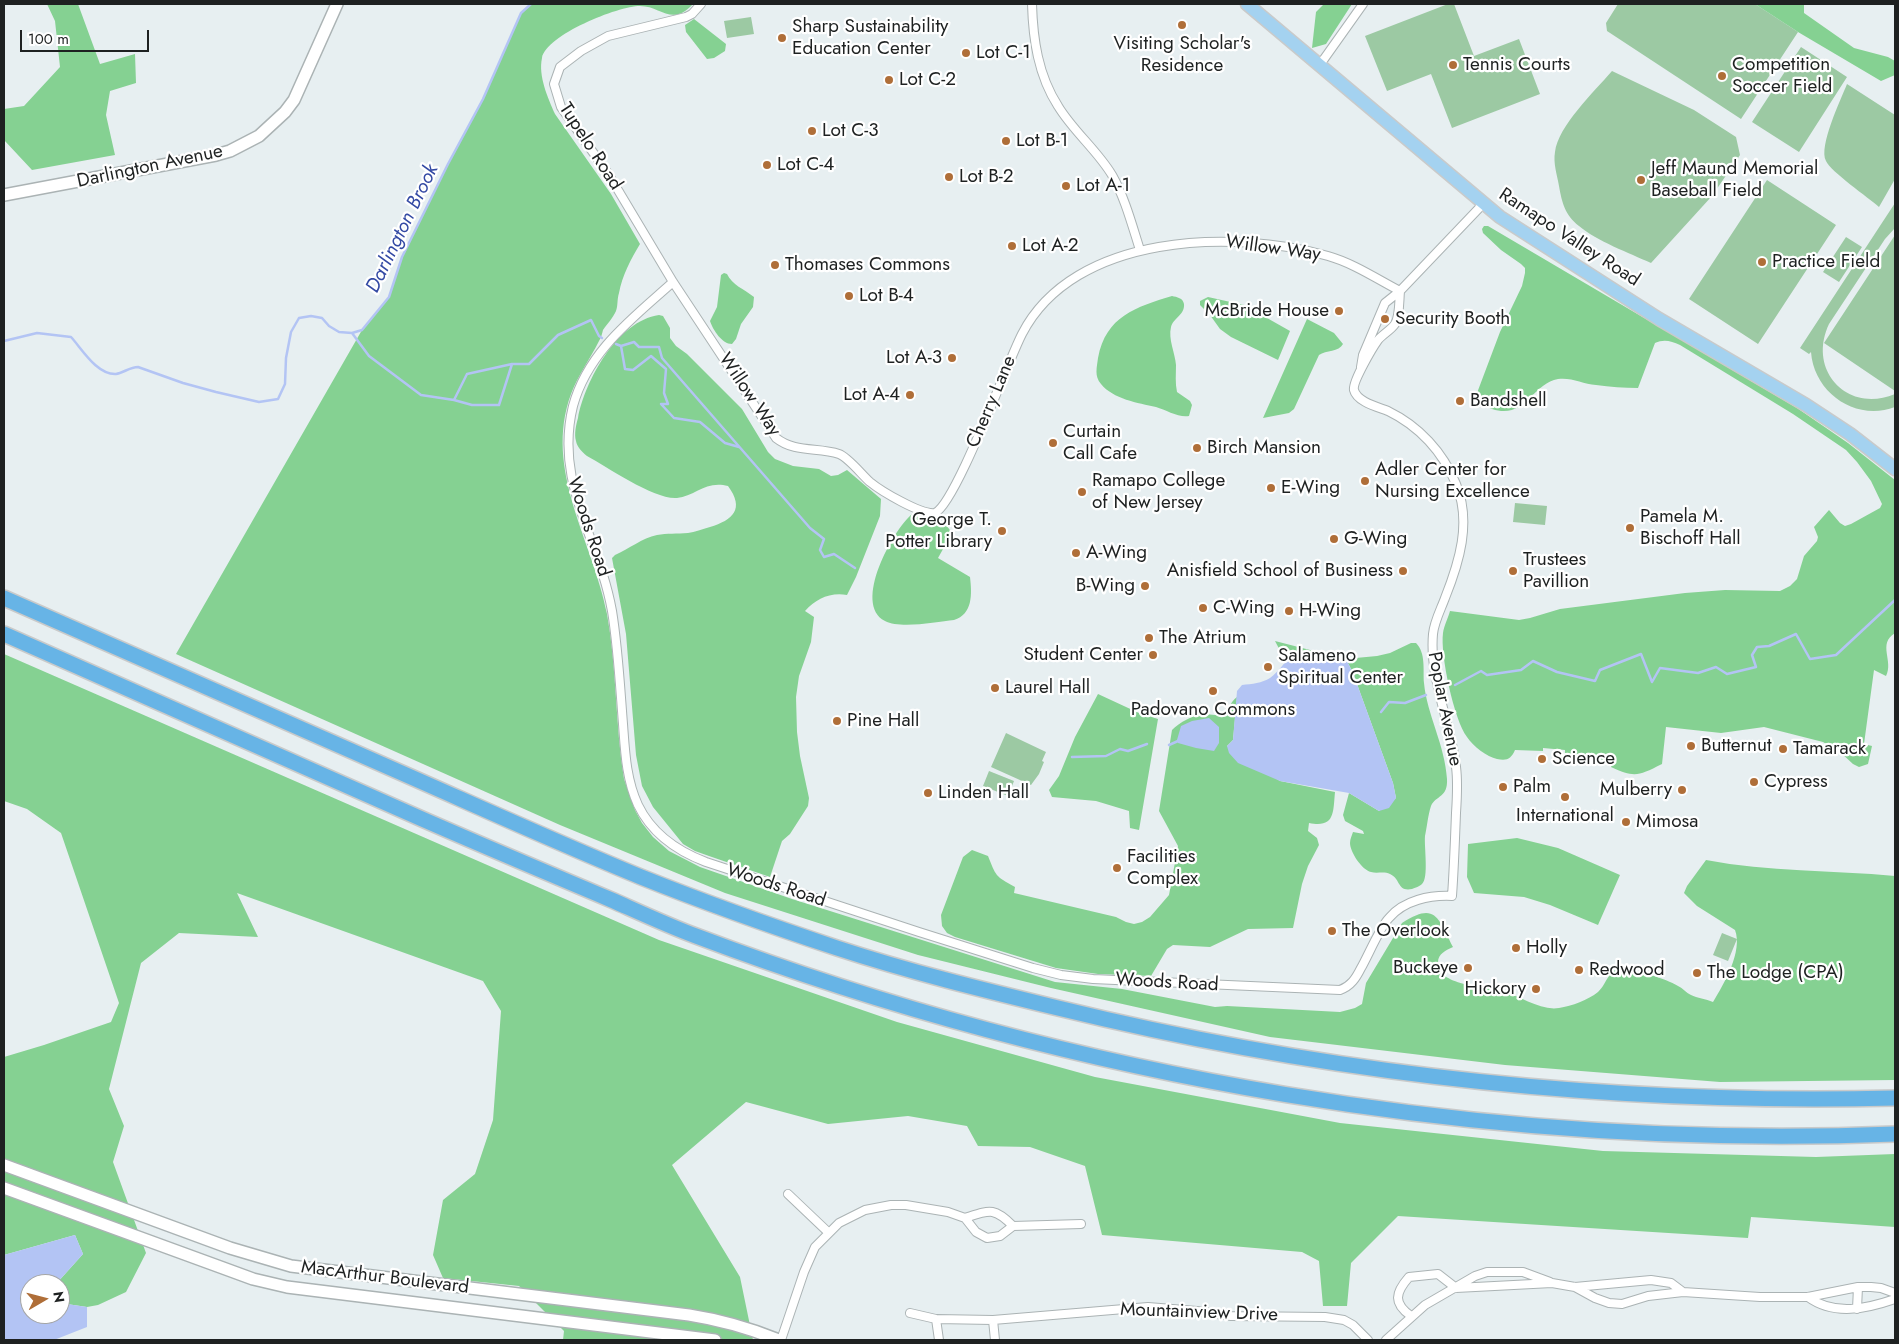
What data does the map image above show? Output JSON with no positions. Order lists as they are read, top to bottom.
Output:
{
  "streets": {
    "main road": ["Darlington Avenue", "Ramapo Valley Road", "MacArthur Boulevard"],
    "street": [
      "Tupelo Road",
      "Willow Way",
      "Cherry Lane",
      "Woods Road",
      "Poplar Avenue",
      "Mountainview Drive"
    ]
  },
  "crossings": [
    ["Tupelo Road", "Willow Way"],
    ["Tupelo Road", "Woods Road"],
    ["Ramapo Valley Road", "Poplar Avenue"],
    ["Willow Way", "Cherry Lane"],
    ["Willow Way", "Woods Road"],
    ["Willow Way", "Poplar Avenue"],
    ["Woods Road", "Poplar Avenue"]
  ],
  "water": ["Darlington Brook"],
  "places": [
    "Visiting Scholar's Residence",
    "Sharp Sustainability Education Center",
    "Lot C-1",
    "Tennis Courts",
    "Competition Soccer Field",
    "Lot C-2",
    "Lot C-3",
    "Lot B-1",
    "Lot C-4",
    "Lot B-2",
    "Jeff Maund Memorial Baseball Field",
    "Lot A-1",
    "Lot A-2",
    "Practice Field",
    "Thomases Commons",
    "Lot B-4",
    "McBride House",
    "Security Booth",
    "Lot A-3",
    "Lot A-4",
    "Bandshell",
    "Curtain Call Cafe",
    "Birch Mansion",
    "Adler Center for Nursing Excellence",
    "E-Wing",
    "Ramapo College of New Jersey",
    "Pamela M. Bischoff Hall",
    "George T. Potter Library",
    "G-Wing",
    "A-Wing",
    "Anisfield School of Business",
    "Trustees Pavillion",
    "B-Wing",
    "C-Wing",
    "H-Wing",
    "The Atrium",
    "Student Center",
    "Salameno Spiritual Center",
    "Laurel Hall",
    "Padovano Commons",
    "Pine Hall",
    "Butternut",
    "Tamarack",
    "Science",
    "Cypress",
    "Palm",
    "Mulberry",
    "Linden Hall",
    "International",
    "Mimosa",
    "Facilities Complex",
    "The Overlook",
    "Holly",
    "Buckeye",
    "Redwood",
    "The Lodge (CPA)",
    "Hickory"
  ],
  "scale_bar": "100 m",
  "north": "right"
}
